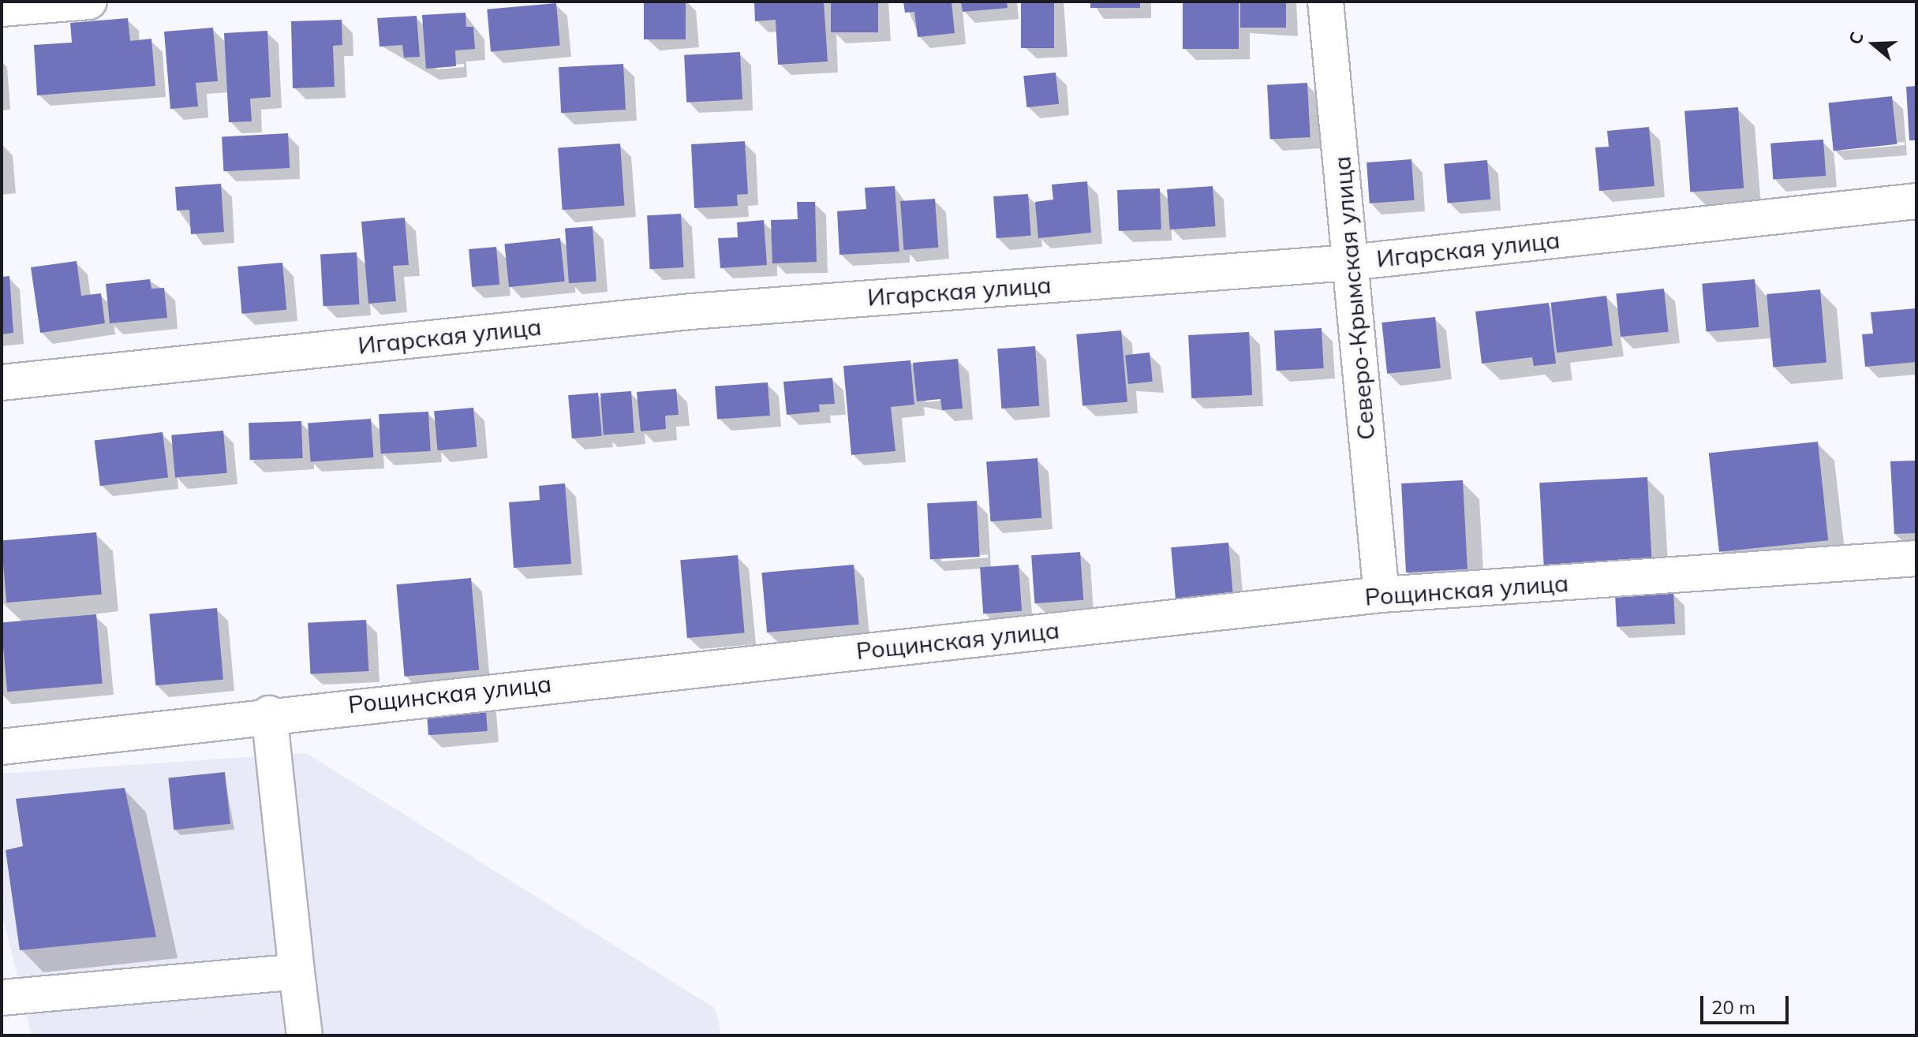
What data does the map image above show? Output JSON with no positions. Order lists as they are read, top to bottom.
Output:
{
  "streets": {
    "street": ["Игарская улица", "Северо-Крымская улица", "Рощинская улица"]
  },
  "crossings": [
    ["Игарская улица", "Северо-Крымская улица"],
    ["Северо-Крымская улица", "Рощинская улица"]
  ],
  "scale_bar": "20 m",
  "north": "left"
}
